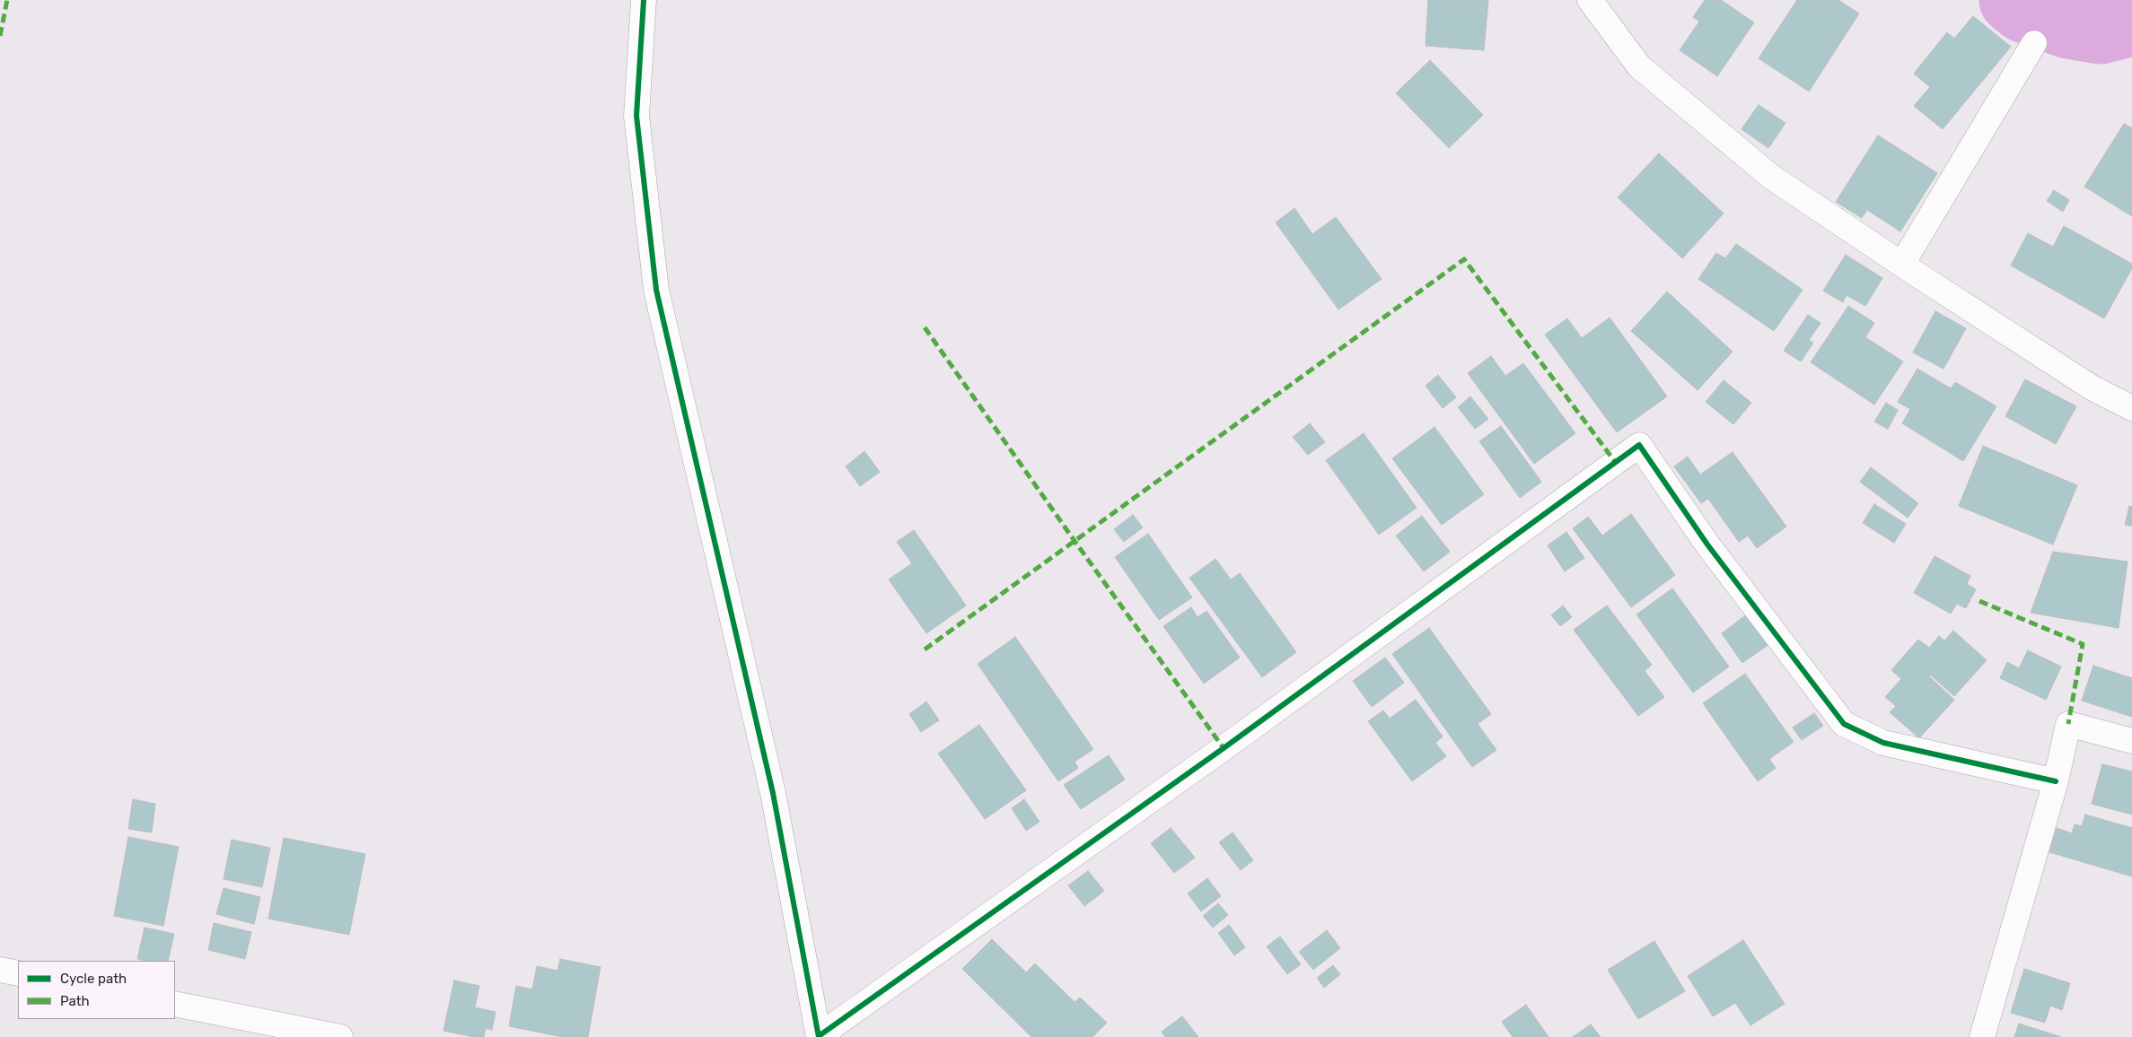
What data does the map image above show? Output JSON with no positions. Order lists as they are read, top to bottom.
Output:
{
  "legend": ["Cycle path", "Path"]
}
